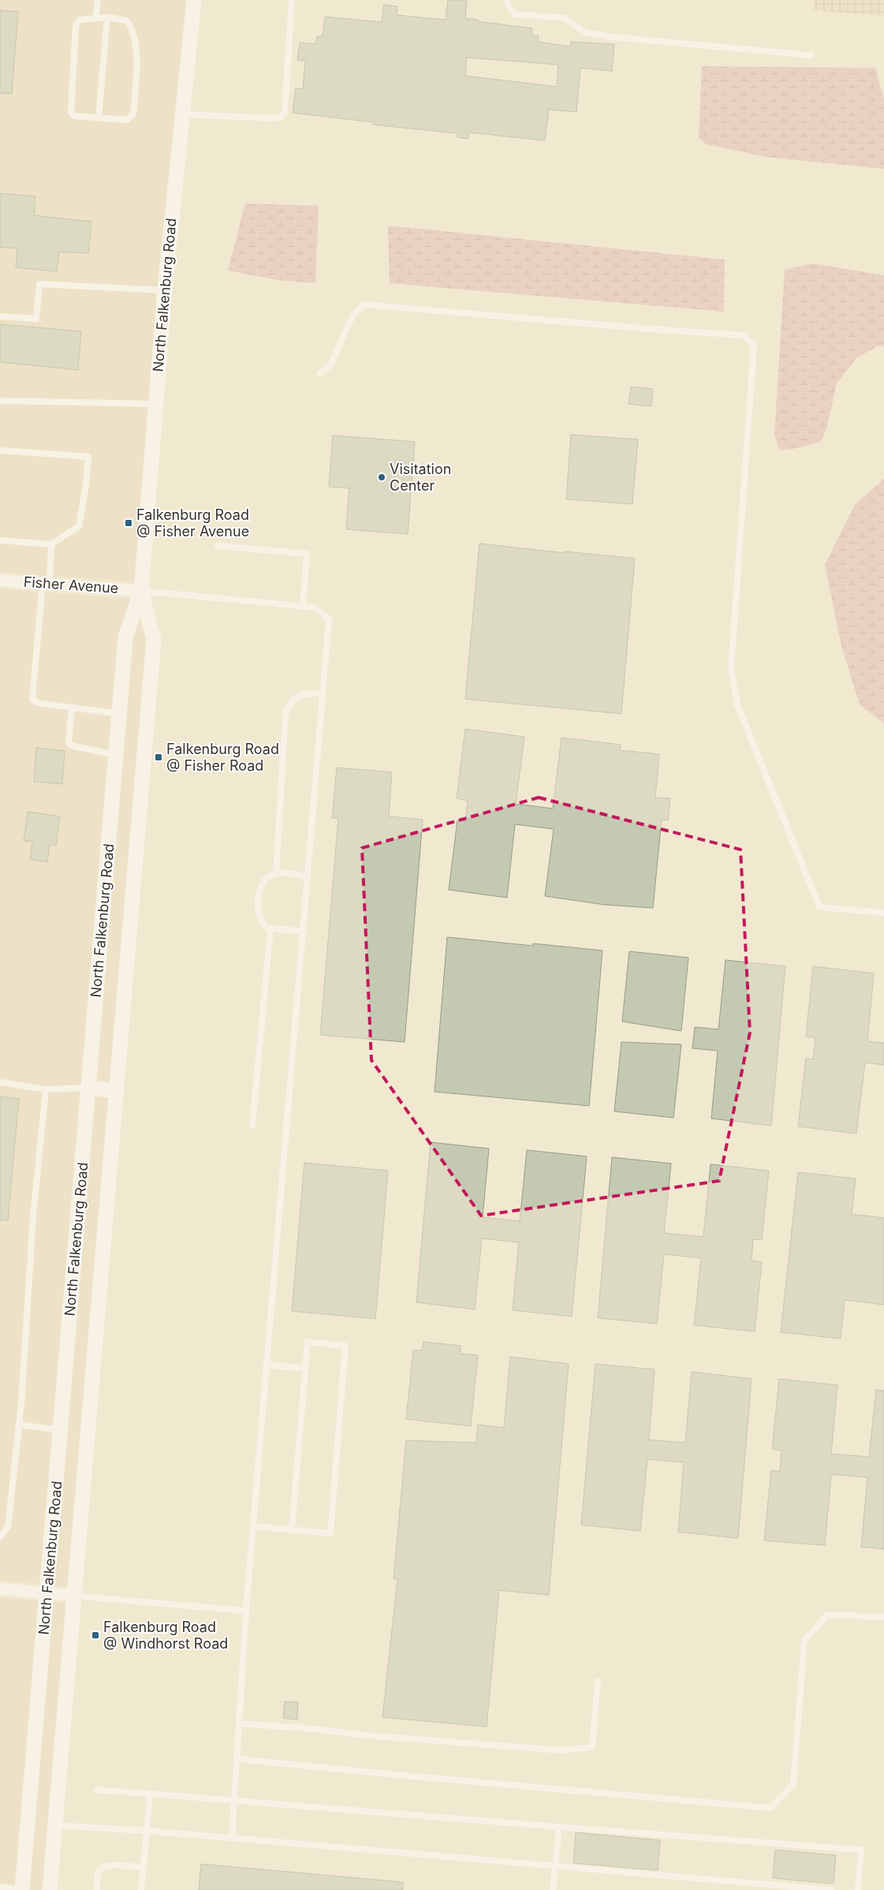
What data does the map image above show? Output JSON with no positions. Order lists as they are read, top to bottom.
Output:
{
  "streets": {
    "street": ["North Falkenburg Road", "Fisher Avenue"]
  },
  "crossings": [
    ["North Falkenburg Road", "Fisher Avenue"]
  ],
  "places": {
    "other": ["Visitation Center"],
    "transit": ["Falkenburg Road @ Fisher Avenue", "Falkenburg Road @ Fisher Road", "Falkenburg Road @ Windhorst Road"]
  }
}
